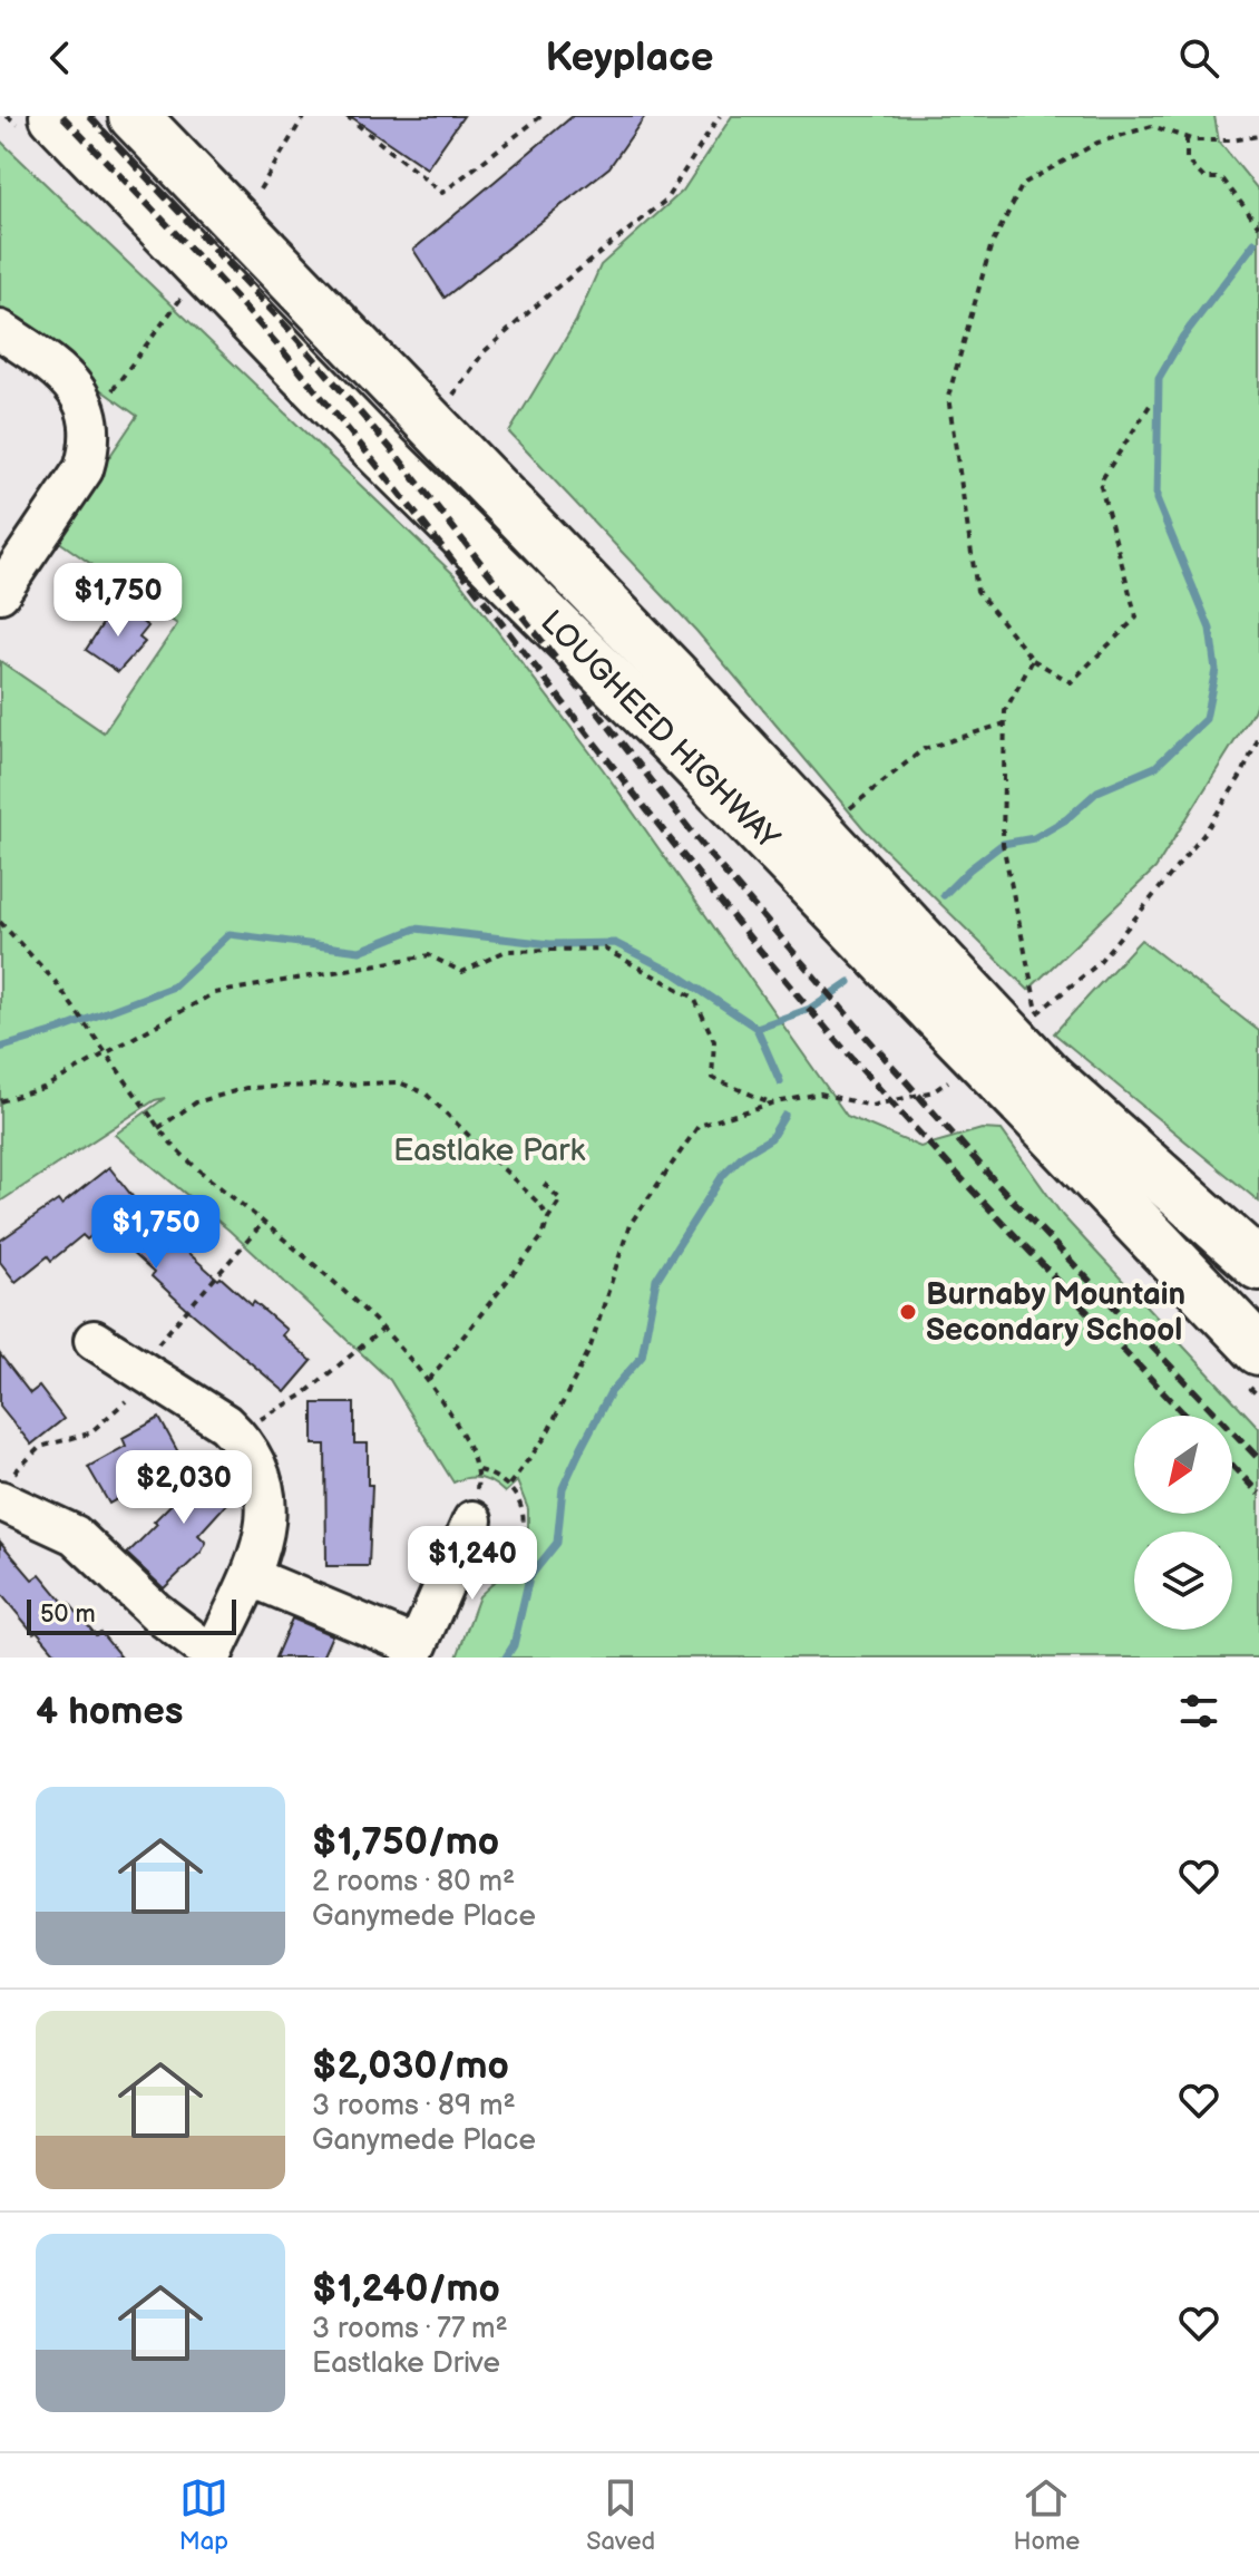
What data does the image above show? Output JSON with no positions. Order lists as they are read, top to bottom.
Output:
{
  "streets": {
    "main road": ["LOUGHEED HIGHWAY"]
  },
  "parks": ["Eastlake Park"],
  "places": ["Burnaby Mountain Secondary School"],
  "scale_bar": "50 m",
  "north": "bottom left",
  "page": {
    "header": "Keyplace",
    "price": [
      "$1,750",
      "$1,750",
      "$2,030",
      "$1,240"
    ],
    "scale": "50 m",
    "heading": "4 homes",
    "list": [
      {
        "name": "$1,750/mo",
        "note": "2 rooms · 80 m² · Ganymede Place"
      },
      {
        "name": "$2,030/mo",
        "note": "3 rooms · 89 m² · Ganymede Place"
      },
      {
        "name": "$1,240/mo",
        "note": "3 rooms · 77 m² · Eastlake Drive"
      }
    ],
    "tabs": ["Map", "Saved", "Home"]
  }
}
